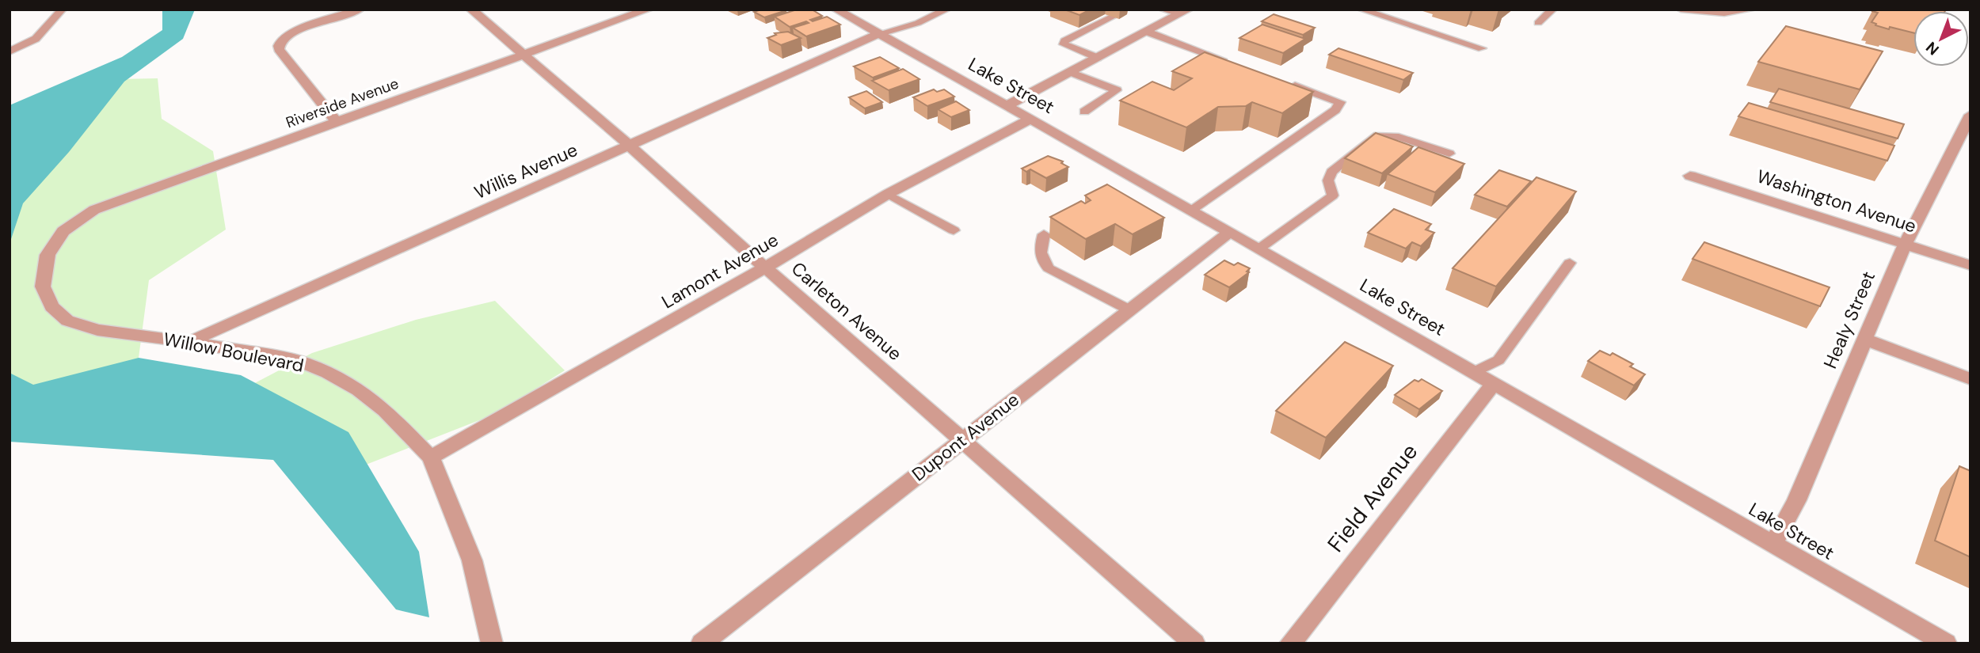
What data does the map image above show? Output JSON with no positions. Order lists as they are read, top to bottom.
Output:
{
  "streets": {
    "street": [
      "Lake Street",
      "Riverside Avenue",
      "Willis Avenue",
      "Washington Avenue",
      "Lamont Avenue",
      "Carleton Avenue",
      "Healy Street",
      "Willow Boulevard",
      "Dupont Avenue",
      "Field Avenue"
    ]
  },
  "crossings": [
    ["Lake Street", "Willis Avenue"],
    ["Lake Street", "Lamont Avenue"],
    ["Lake Street", "Healy Street"],
    ["Lake Street", "Dupont Avenue"],
    ["Lake Street", "Field Avenue"],
    ["Riverside Avenue", "Carleton Avenue"],
    ["Riverside Avenue", "Willow Boulevard"],
    ["Willis Avenue", "Carleton Avenue"],
    ["Willis Avenue", "Willow Boulevard"],
    ["Washington Avenue", "Healy Street"],
    ["Lamont Avenue", "Carleton Avenue"],
    ["Lamont Avenue", "Willow Boulevard"],
    ["Carleton Avenue", "Dupont Avenue"]
  ],
  "north": "bottom left"
}
